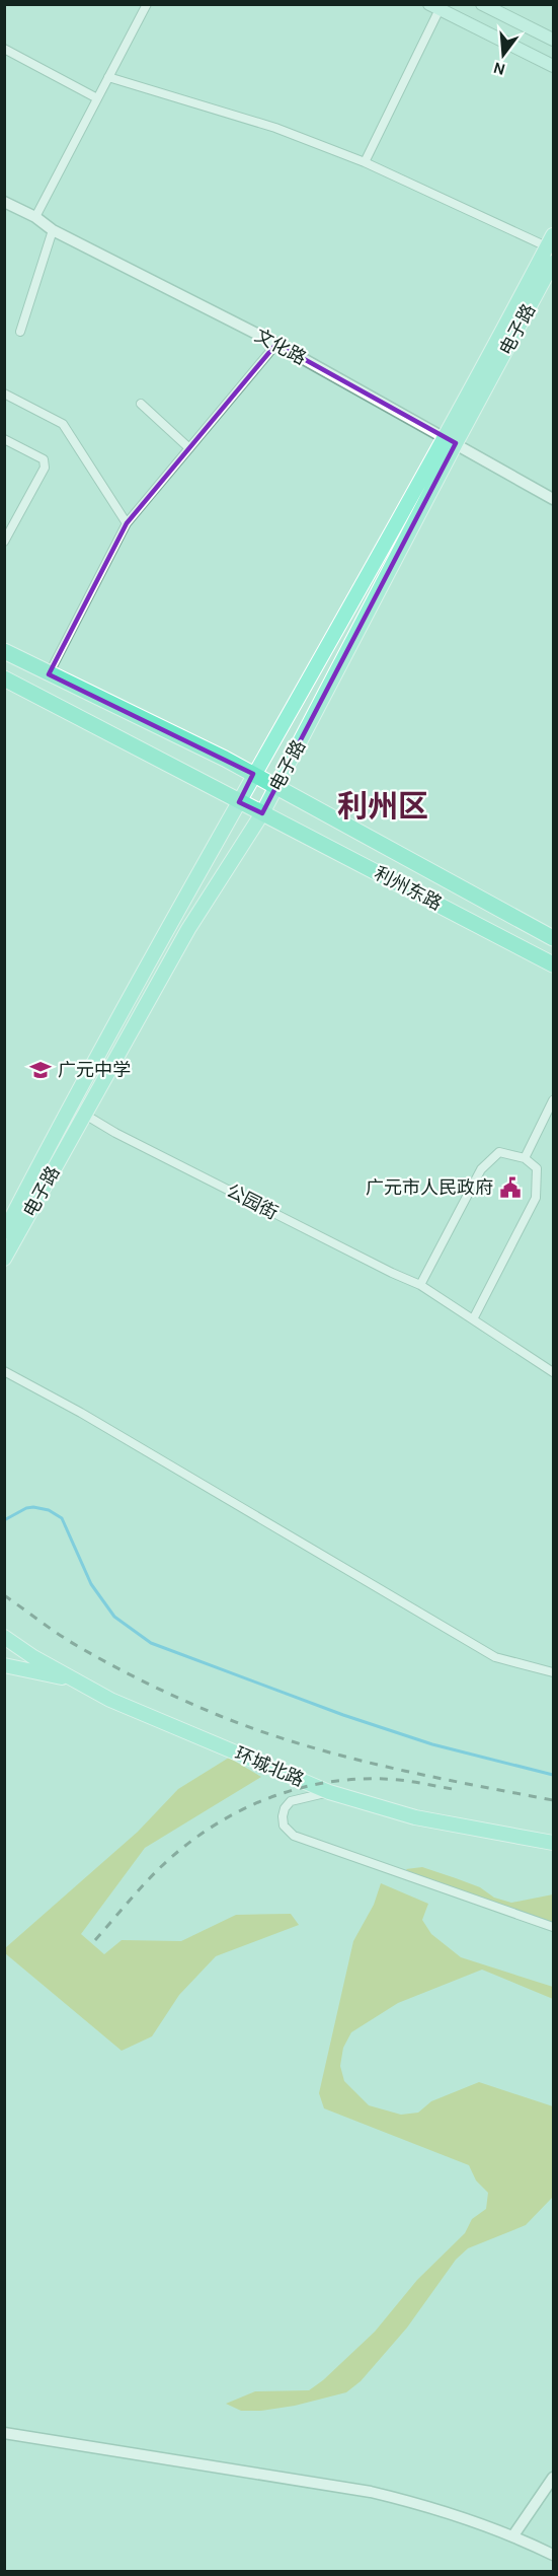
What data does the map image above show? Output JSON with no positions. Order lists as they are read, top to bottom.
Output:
{
  "streets": {
    "highway": ["利州东路"],
    "main road": ["电子路", "环城北路"],
    "street": ["文化路", "公园街"]
  },
  "crossings": [
    ["电子路", "文化路"],
    ["电子路", "利州东路"],
    ["电子路", "公园街"]
  ],
  "districts": ["利州区"],
  "places": {
    "school or university": ["广元中学"],
    "public building": ["广元市人民政府"]
  },
  "north": "bottom"
}
